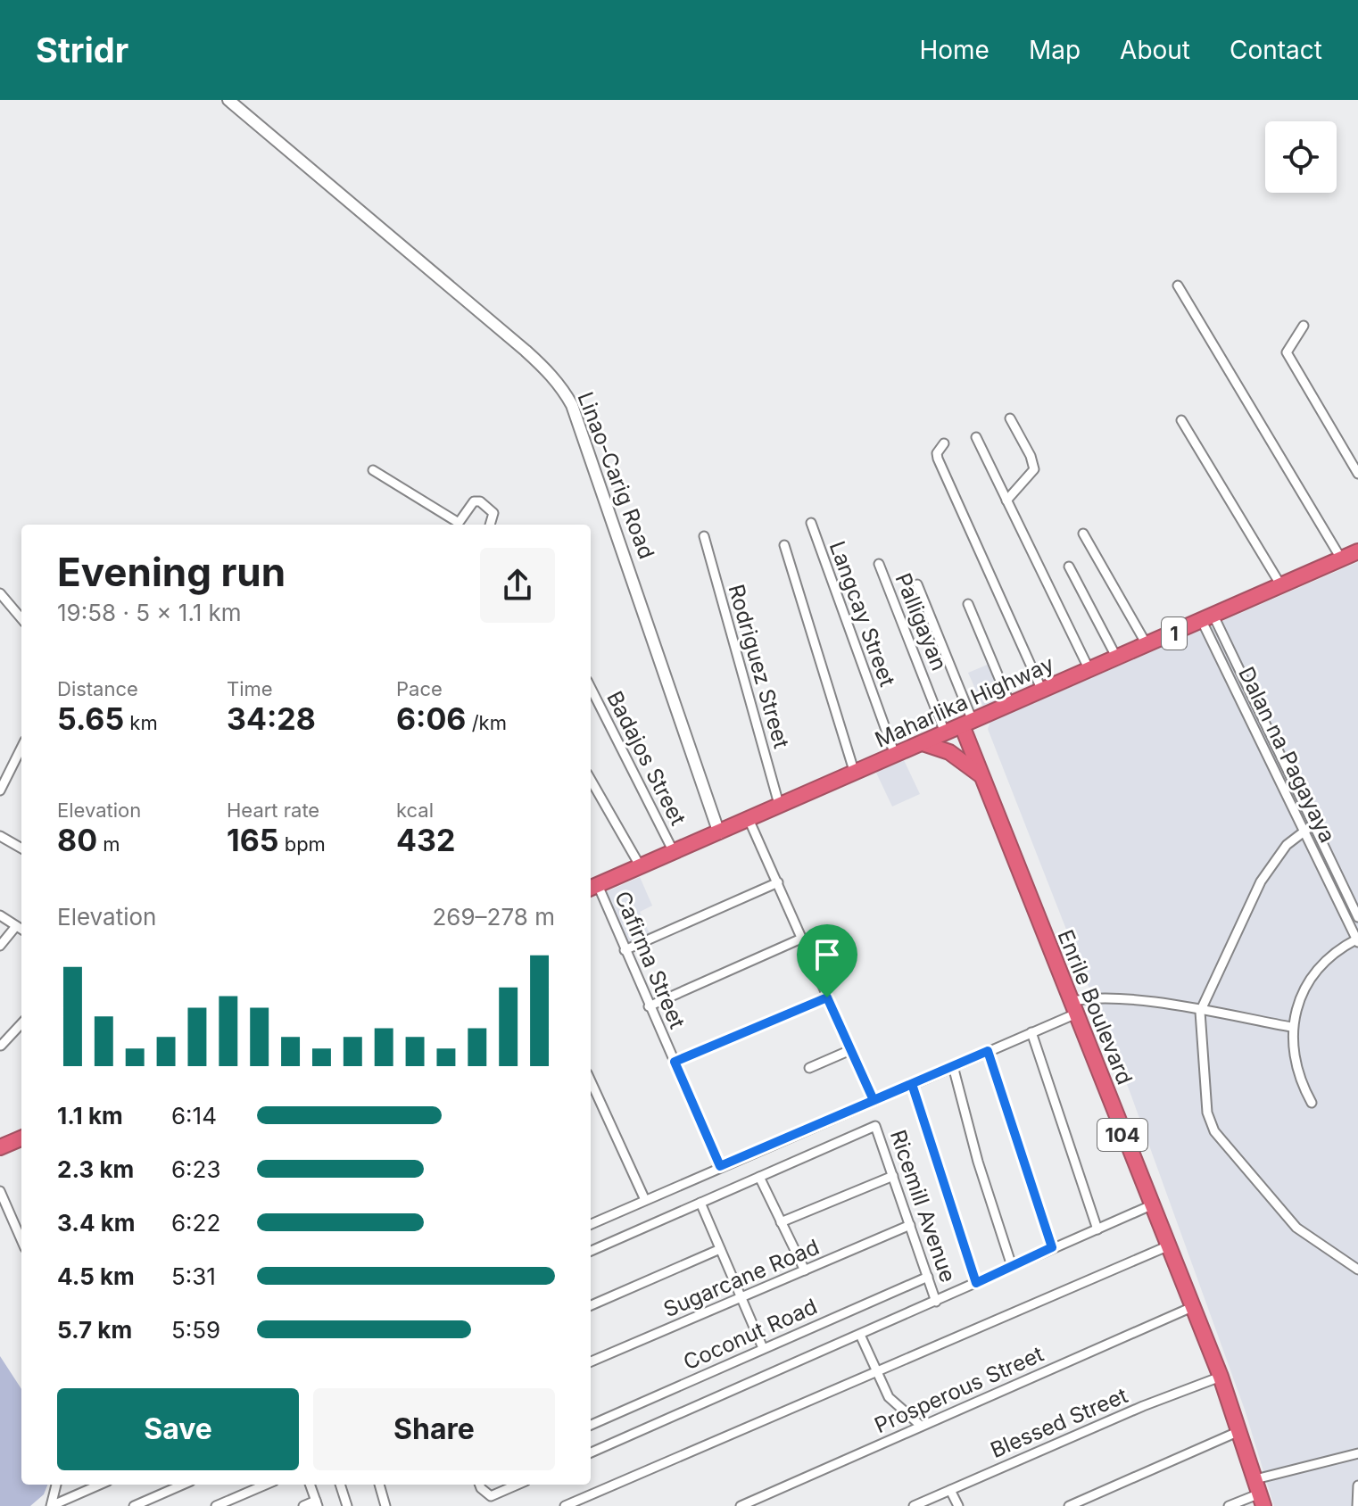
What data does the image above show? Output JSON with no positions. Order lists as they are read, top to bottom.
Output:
{
  "streets": {
    "highway": [
      "1",
      "Maharlika Highway",
      "Enrile Boulevard",
      "104"
    ],
    "main road": ["Linao-Carig Road"],
    "street": [
      "Langcay Street",
      "Palligayan",
      "Rodriguez Street",
      "Dalan na Pagayaya",
      "Badajos Street",
      "Cafirma Street",
      "Ricemill Avenue",
      "Sugarcane Road",
      "Coconut Road",
      "Prosperous Street",
      "Blessed Street"
    ]
  },
  "crossings": [
    ["Linao-Carig Road", "Maharlika Highway"],
    ["Langcay Street", "Maharlika Highway"],
    ["Palligayan", "Maharlika Highway"],
    ["Rodriguez Street", "Maharlika Highway"],
    ["Maharlika Highway", "Dalan na Pagayaya"],
    ["Maharlika Highway", "Badajos Street"],
    ["Maharlika Highway", "Cafirma Street"],
    ["Maharlika Highway", "Enrile Boulevard"],
    ["Enrile Boulevard", "Prosperous Street"],
    ["Enrile Boulevard", "Blessed Street"],
    ["Ricemill Avenue", "Sugarcane Road"],
    ["Ricemill Avenue", "Coconut Road"]
  ],
  "page": {
    "header": "Stridr",
    "nav": [
      "Home",
      "Map",
      "About",
      "Contact"
    ],
    "heading": ["Evening run", "19:58 · 5 × 1.1 km"],
    "stats": [
      ["Distance", "5.65 km"],
      ["Time", "34:28"],
      ["Pace", "6:06 /km"],
      ["Elevation", "80 m"],
      ["Heart rate", "165 bpm"],
      ["kcal", "432"]
    ],
    "chart": ["Elevation", "269–278 m"],
    "list": [
      {
        "name": "1.1 km",
        "note": "6:14"
      },
      {
        "name": "2.3 km",
        "note": "6:23"
      },
      {
        "name": "3.4 km",
        "note": "6:22"
      },
      {
        "name": "4.5 km",
        "note": "5:31"
      },
      {
        "name": "5.7 km",
        "note": "5:59"
      }
    ],
    "buttons": ["Save", "Share"]
  }
}
